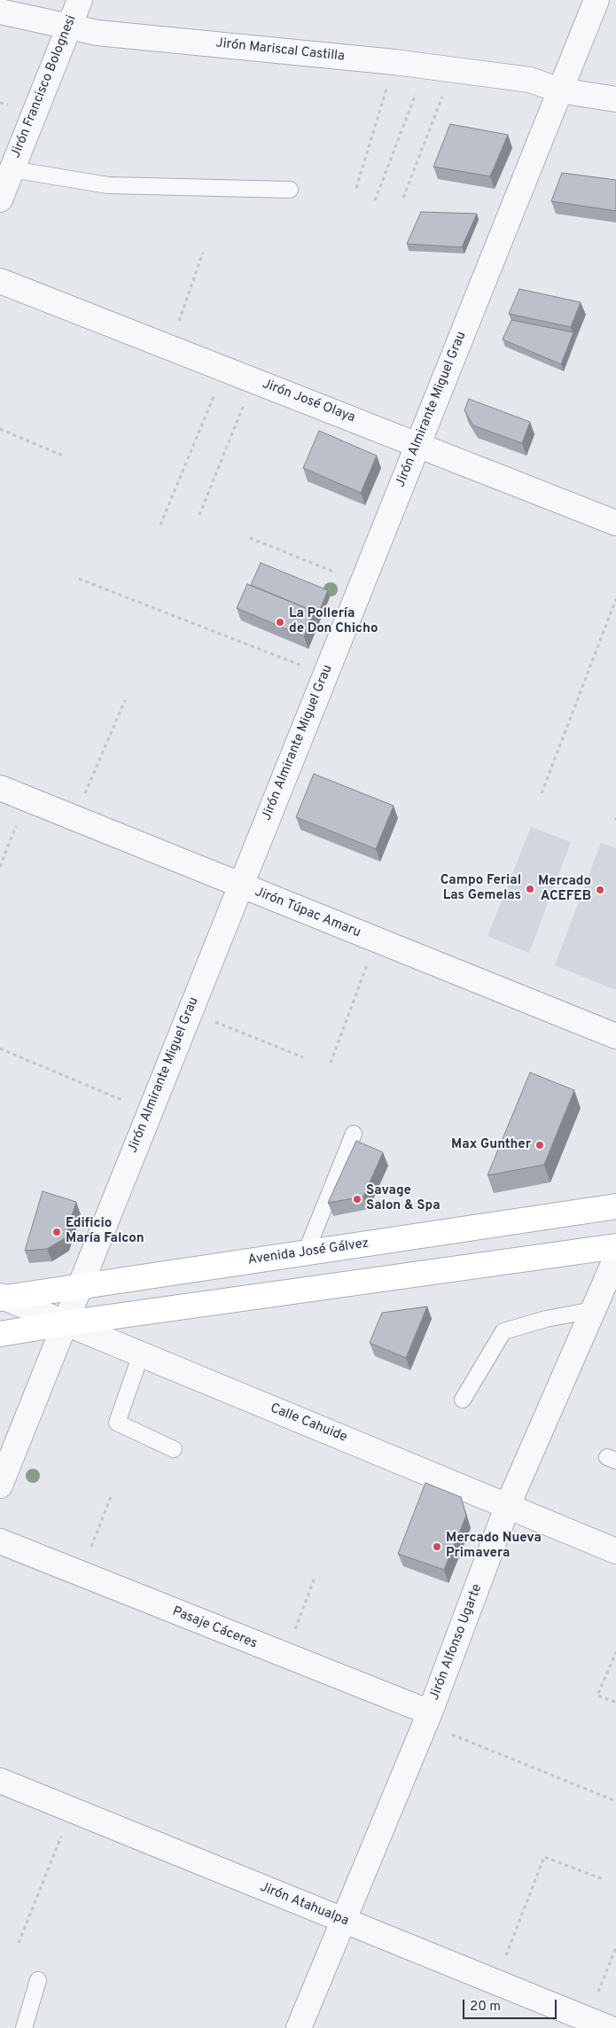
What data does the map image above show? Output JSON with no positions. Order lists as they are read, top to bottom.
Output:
{
  "streets": {
    "main road": ["Avenida José Gálvez"],
    "street": [
      "Jirón Mariscal Castilla",
      "Jirón Francisco Bolognesi",
      "Jirón José Olaya",
      "Jirón Almirante Miguel Grau",
      "Jirón Túpac Amaru",
      "Calle Cahuide",
      "Pasaje Cáceres",
      "Jirón Alfonso Ugarte",
      "Jirón Atahualpa"
    ]
  },
  "crossings": [
    ["Jirón Mariscal Castilla", "Jirón Francisco Bolognesi"],
    ["Jirón Mariscal Castilla", "Jirón Almirante Miguel Grau"],
    ["Jirón José Olaya", "Jirón Almirante Miguel Grau"],
    ["Jirón Almirante Miguel Grau", "Jirón Túpac Amaru"],
    ["Jirón Almirante Miguel Grau", "Avenida José Gálvez"],
    ["Jirón Almirante Miguel Grau", "Calle Cahuide"],
    ["Avenida José Gálvez", "Calle Cahuide"],
    ["Calle Cahuide", "Jirón Alfonso Ugarte"],
    ["Pasaje Cáceres", "Jirón Alfonso Ugarte"],
    ["Jirón Alfonso Ugarte", "Jirón Atahualpa"]
  ],
  "places": [
    "La Pollería de Don Chicho",
    "Campo Ferial Las Gemelas",
    "Mercado ACEFEB",
    "Max Gunther",
    "Savage Salon & Spa",
    "Edificio María Falcon",
    "Mercado Nueva Primavera"
  ],
  "scale_bar": "20 m"
}
